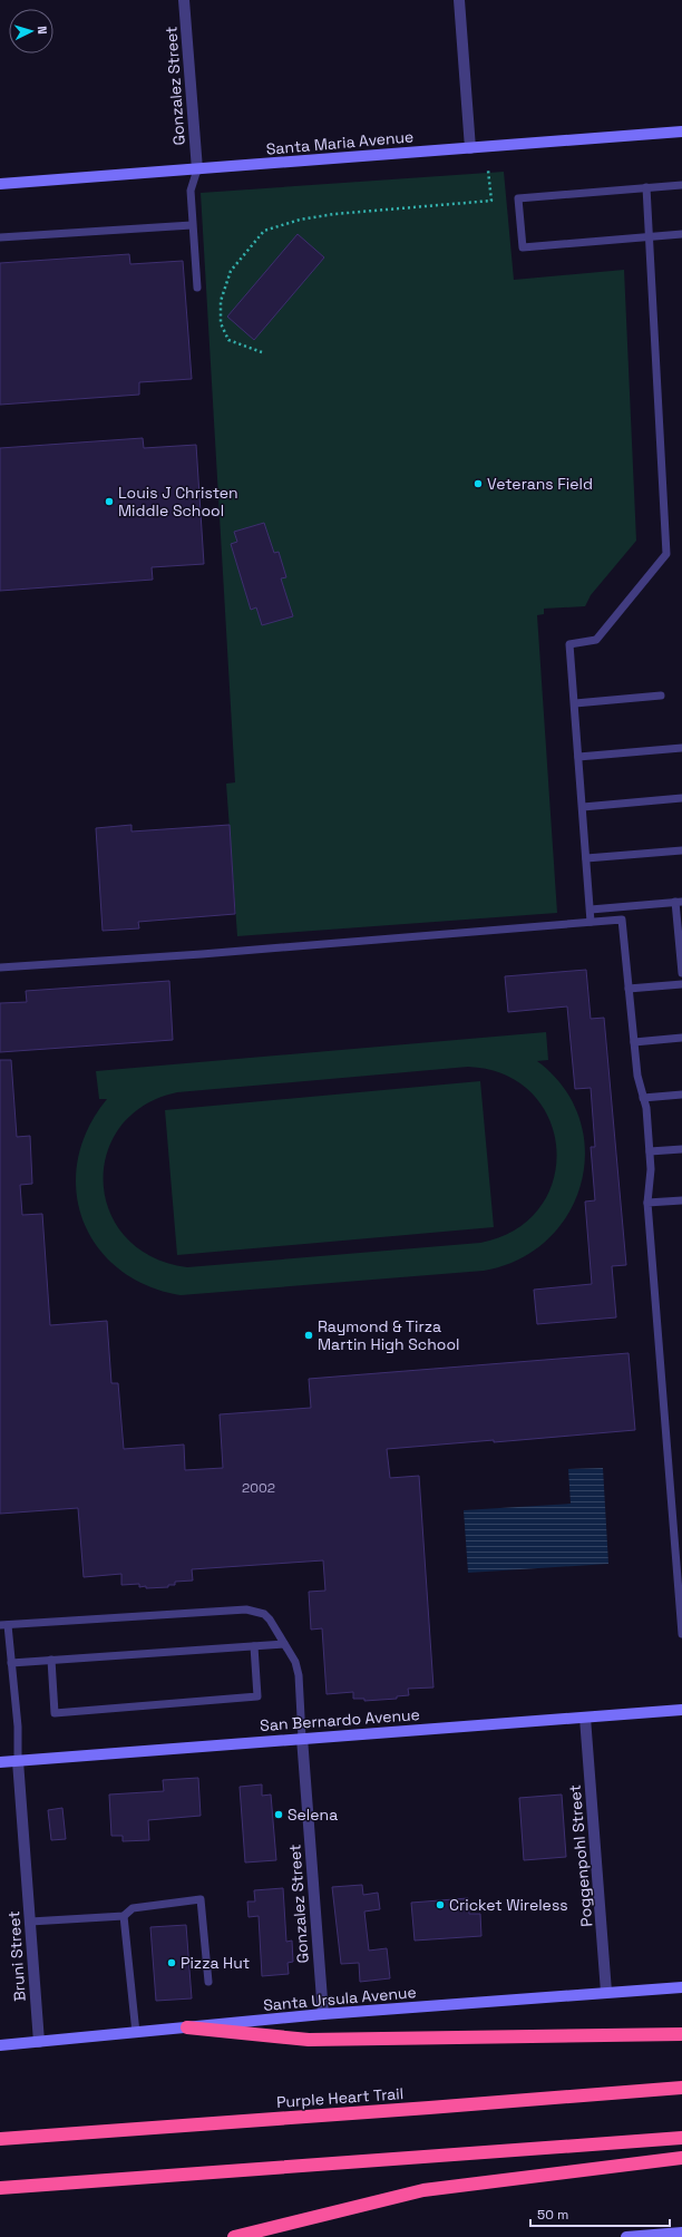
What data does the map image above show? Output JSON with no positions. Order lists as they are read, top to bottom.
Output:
{
  "streets": {
    "highway": ["Purple Heart Trail"],
    "main road": ["Santa Maria Avenue", "San Bernardo Avenue", "Santa Ursula Avenue"],
    "street": ["Gonzalez Street", "Poggenpohl Street", "Bruni Street"]
  },
  "crossings": [
    ["Gonzalez Street", "Santa Maria Avenue"],
    ["Gonzalez Street", "San Bernardo Avenue"],
    ["Gonzalez Street", "Santa Ursula Avenue"],
    ["San Bernardo Avenue", "Poggenpohl Street"],
    ["San Bernardo Avenue", "Bruni Street"],
    ["Poggenpohl Street", "Santa Ursula Avenue"],
    ["Bruni Street", "Santa Ursula Avenue"]
  ],
  "places": [
    "Veterans Field",
    "Louis J Christen Middle School",
    "Raymond & Tirza Martin High School",
    "Selena",
    "Cricket Wireless",
    "Pizza Hut"
  ],
  "house_numbers": ["2002"],
  "scale_bar": "50 m",
  "north": "right"
}
